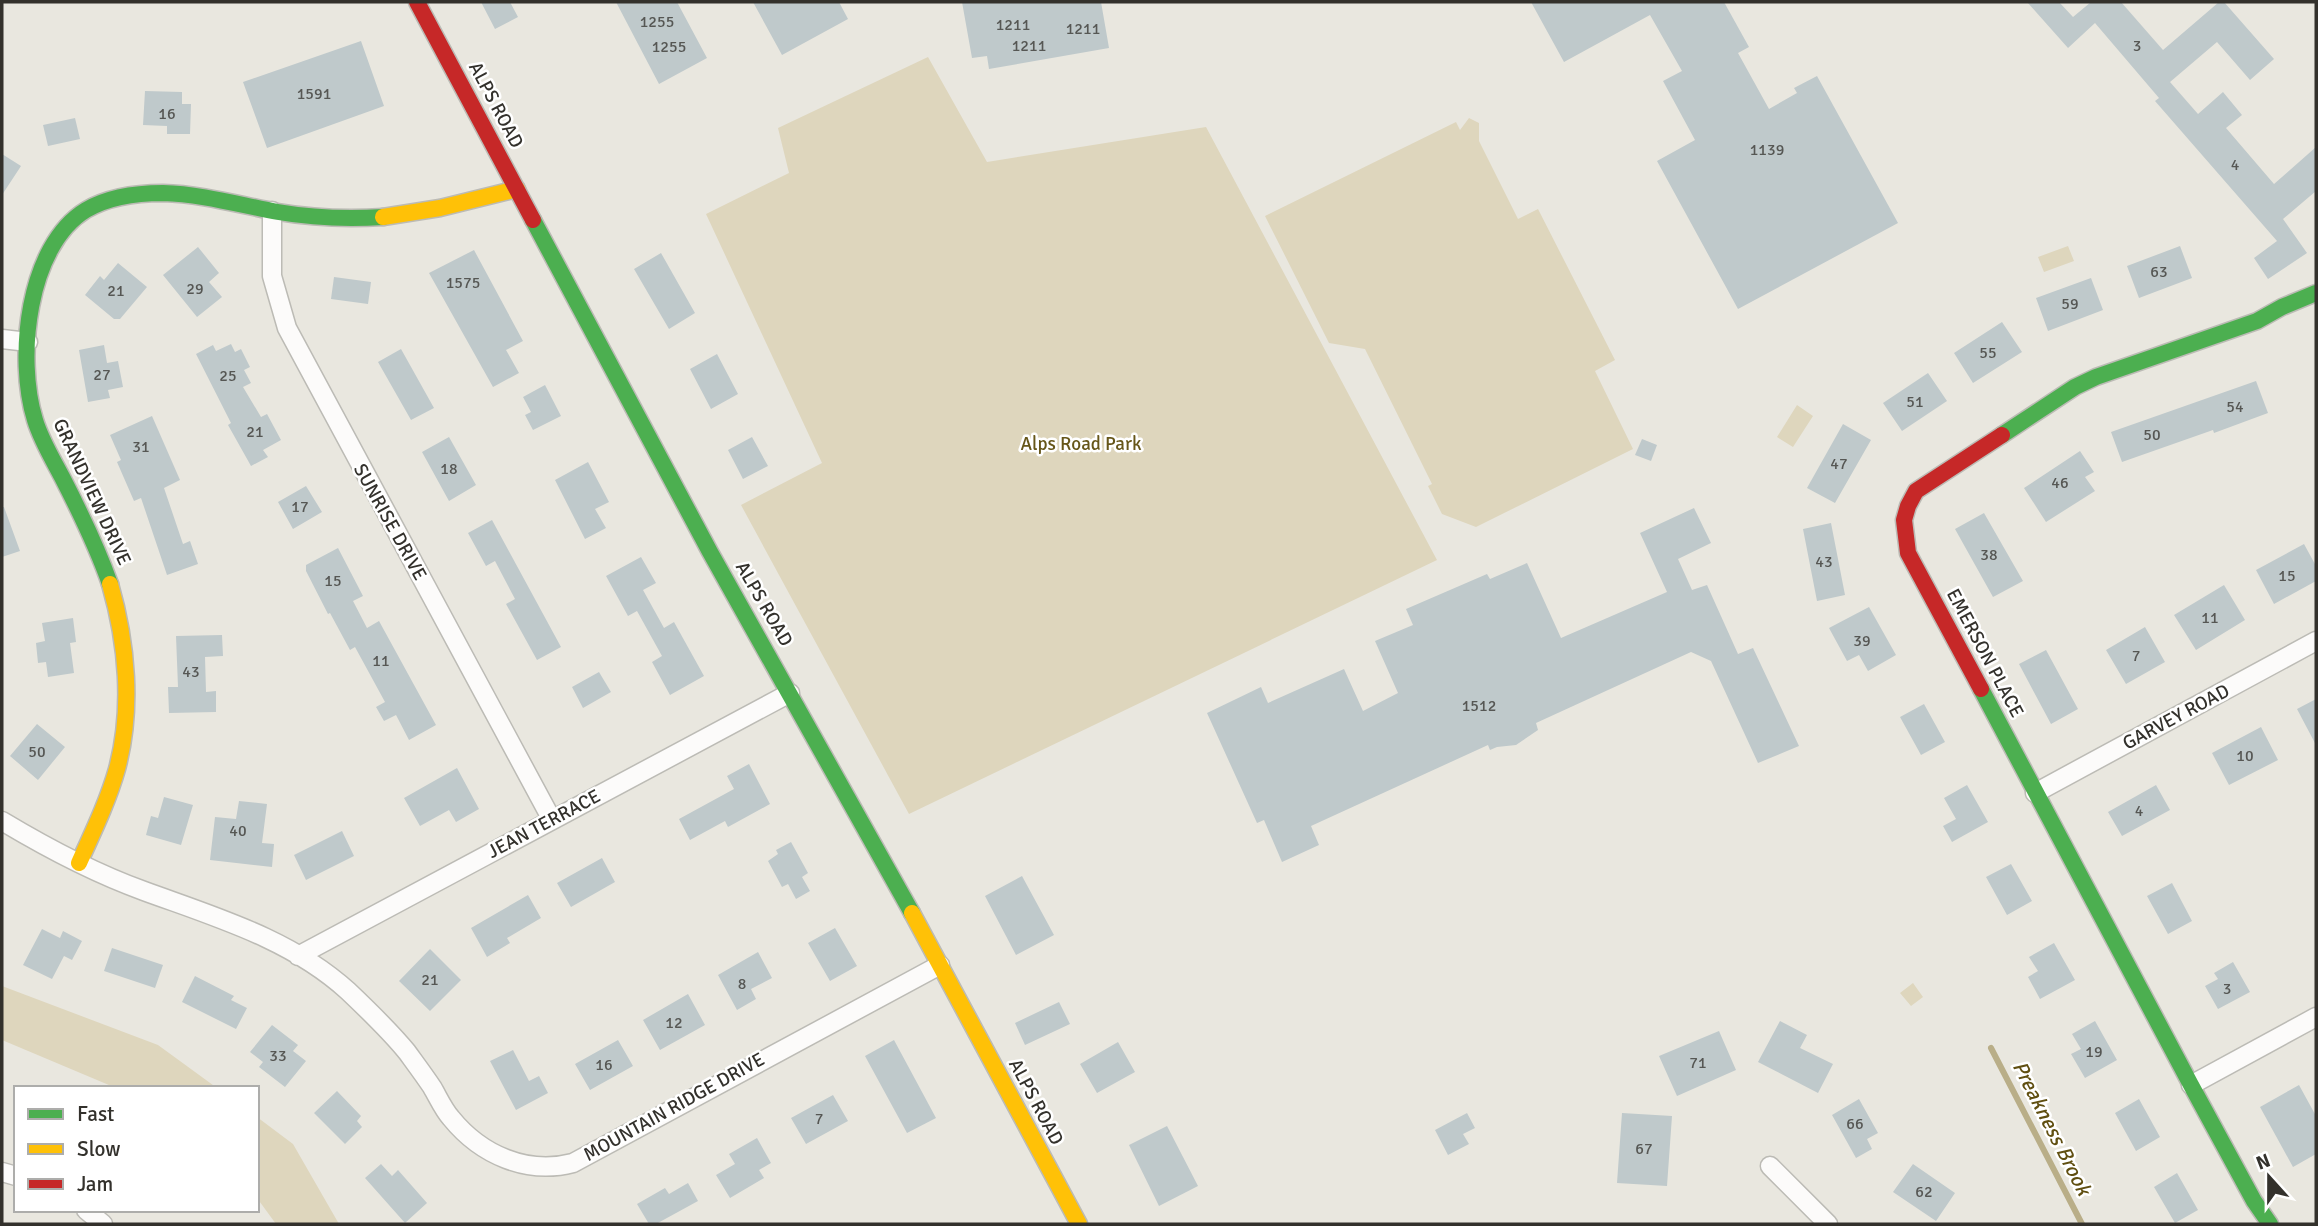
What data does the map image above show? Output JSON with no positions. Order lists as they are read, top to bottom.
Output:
{
  "streets": {
    "street": [
      "ALPS ROAD",
      "GRANDVIEW DRIVE",
      "SUNRISE DRIVE",
      "EMERSON PLACE",
      "GARVEY ROAD",
      "JEAN TERRACE",
      "MOUNTAIN RIDGE DRIVE"
    ]
  },
  "crossings": [
    ["ALPS ROAD", "GRANDVIEW DRIVE"],
    ["ALPS ROAD", "JEAN TERRACE"],
    ["ALPS ROAD", "MOUNTAIN RIDGE DRIVE"],
    ["GRANDVIEW DRIVE", "SUNRISE DRIVE"],
    ["GRANDVIEW DRIVE", "MOUNTAIN RIDGE DRIVE"],
    ["SUNRISE DRIVE", "JEAN TERRACE"],
    ["EMERSON PLACE", "GARVEY ROAD"],
    ["JEAN TERRACE", "MOUNTAIN RIDGE DRIVE"]
  ],
  "water": ["Preakness Brook"],
  "parks": ["Alps Road Park"],
  "house_numbers": [
    "1255",
    "1211",
    "1211",
    "1211",
    "3",
    "1255",
    "1591",
    "16",
    "1139",
    "4",
    "63",
    "1575",
    "29",
    "21",
    "59",
    "55",
    "27",
    "25",
    "51",
    "54",
    "21",
    "50",
    "31",
    "47",
    "18",
    "46",
    "17",
    "38",
    "43",
    "15",
    "15",
    "11",
    "39",
    "7",
    "11",
    "43",
    "1512",
    "50",
    "10",
    "4",
    "40",
    "21",
    "8",
    "3",
    "12",
    "19",
    "33",
    "71",
    "16",
    "7",
    "66",
    "67",
    "62"
  ],
  "legend": ["Fast", "Slow", "Jam"],
  "north": "top"
}
